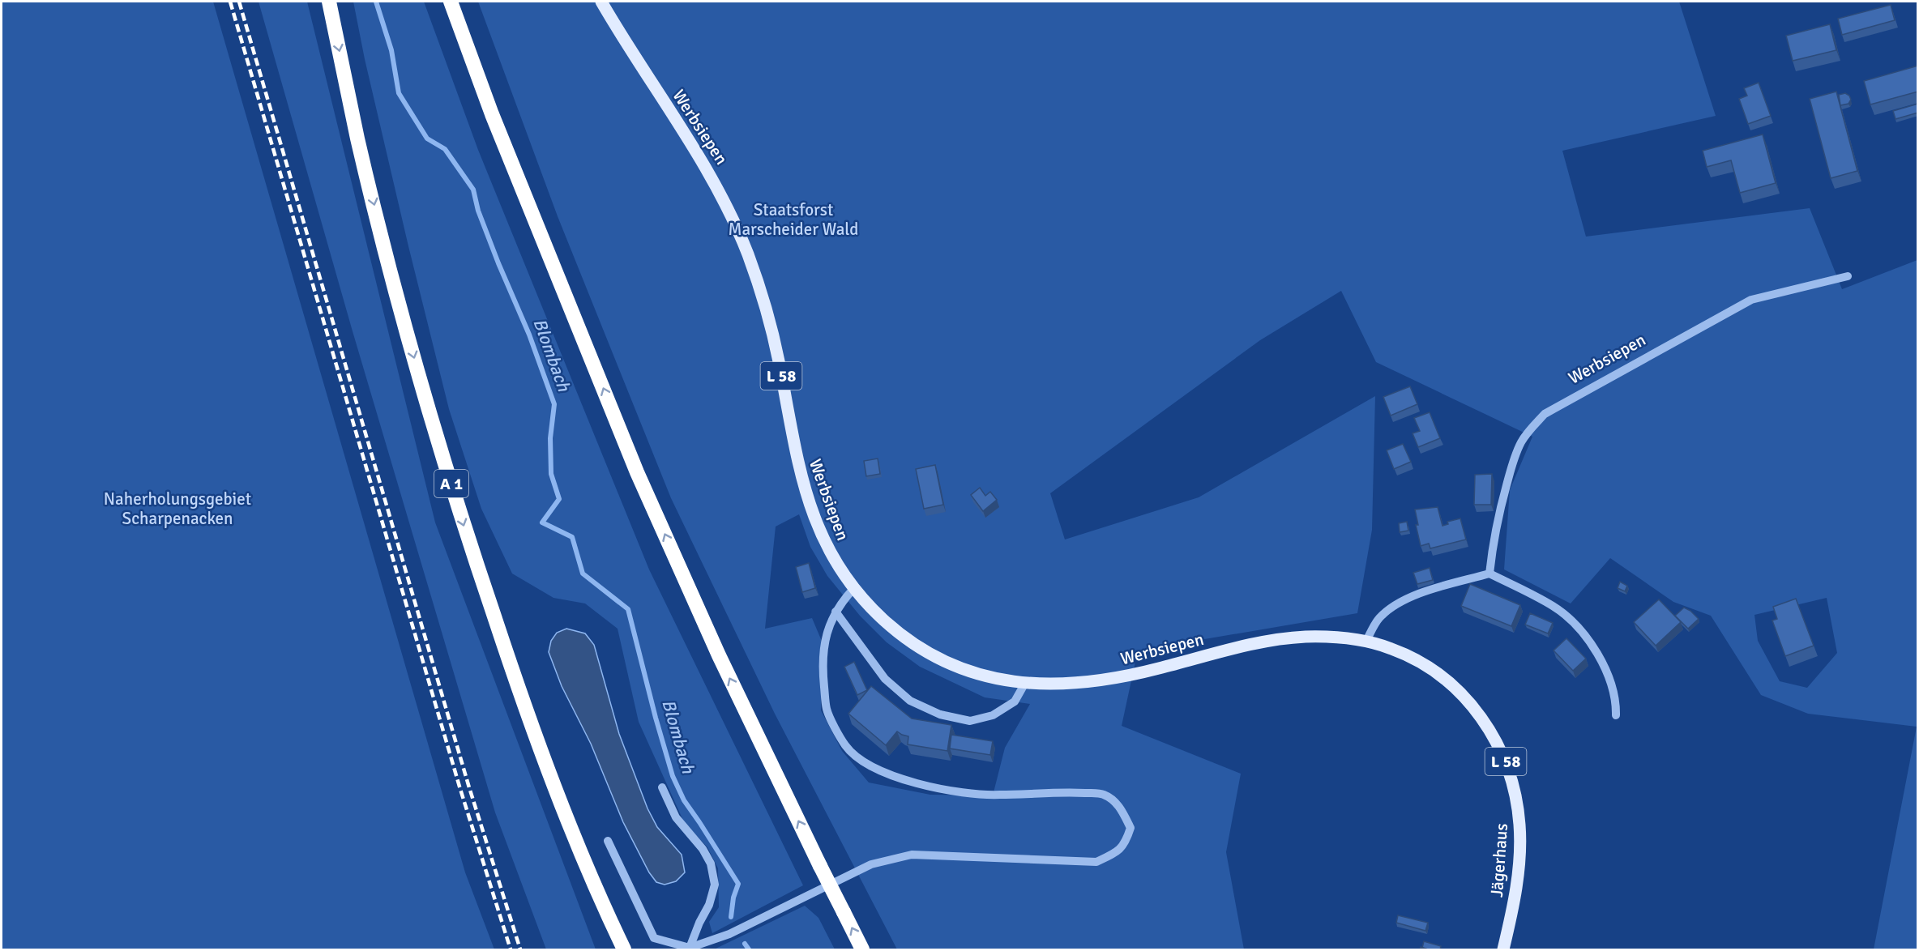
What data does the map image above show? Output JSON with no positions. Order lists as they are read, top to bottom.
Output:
{
  "streets": {
    "highway": ["A 1"],
    "main road": ["Werbsiepen", "L 58", "Jägerhaus"]
  },
  "crossings": [
    ["Werbsiepen", "Jägerhaus"]
  ],
  "water": ["Blombach"],
  "parks": ["Staatsforst Marscheider Wald", "Naherholungsgebiet Scharpenacken"]
}
